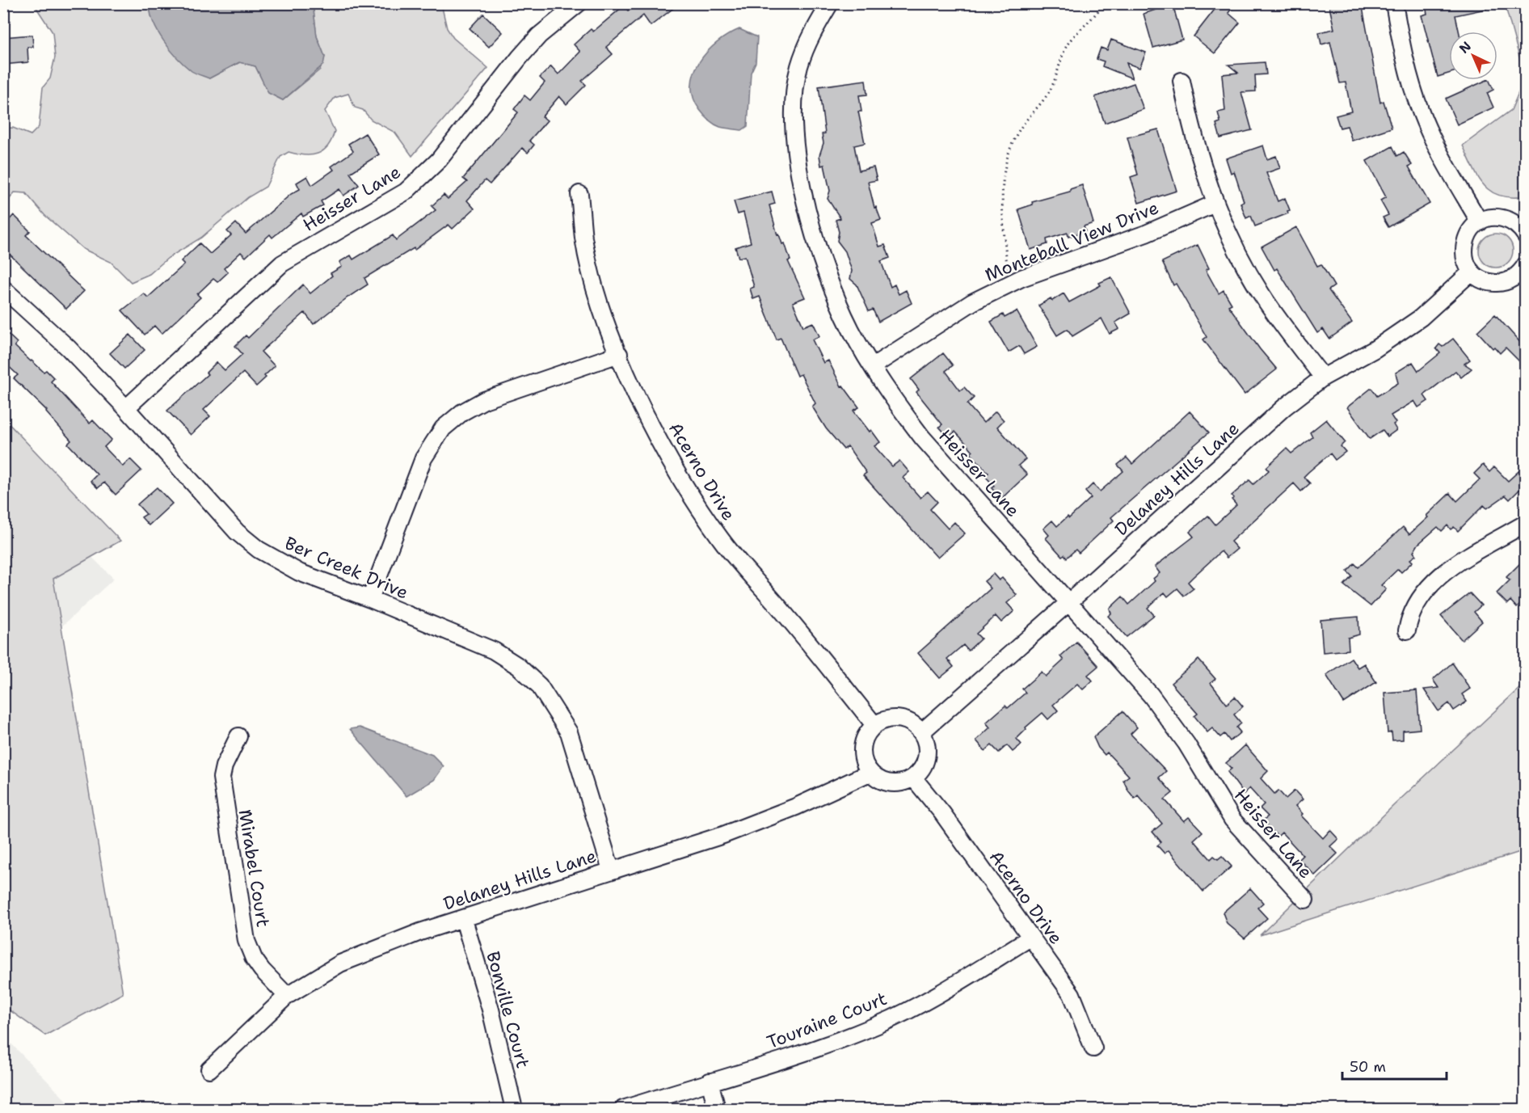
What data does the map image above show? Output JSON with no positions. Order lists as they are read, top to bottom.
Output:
{
  "streets": {
    "street": [
      "Heisser Lane",
      "Monteball View Drive",
      "Acerno Drive",
      "Delaney Hills Lane",
      "Ber Creek Drive",
      "Mirabel Court",
      "Bonville Court",
      "Touraine Court"
    ]
  },
  "crossings": [
    ["Heisser Lane", "Monteball View Drive"],
    ["Heisser Lane", "Delaney Hills Lane"],
    ["Heisser Lane", "Ber Creek Drive"],
    ["Acerno Drive", "Delaney Hills Lane"],
    ["Acerno Drive", "Touraine Court"],
    ["Delaney Hills Lane", "Ber Creek Drive"],
    ["Delaney Hills Lane", "Mirabel Court"],
    ["Delaney Hills Lane", "Bonville Court"]
  ],
  "scale_bar": "50 m",
  "north": "top left"
}
